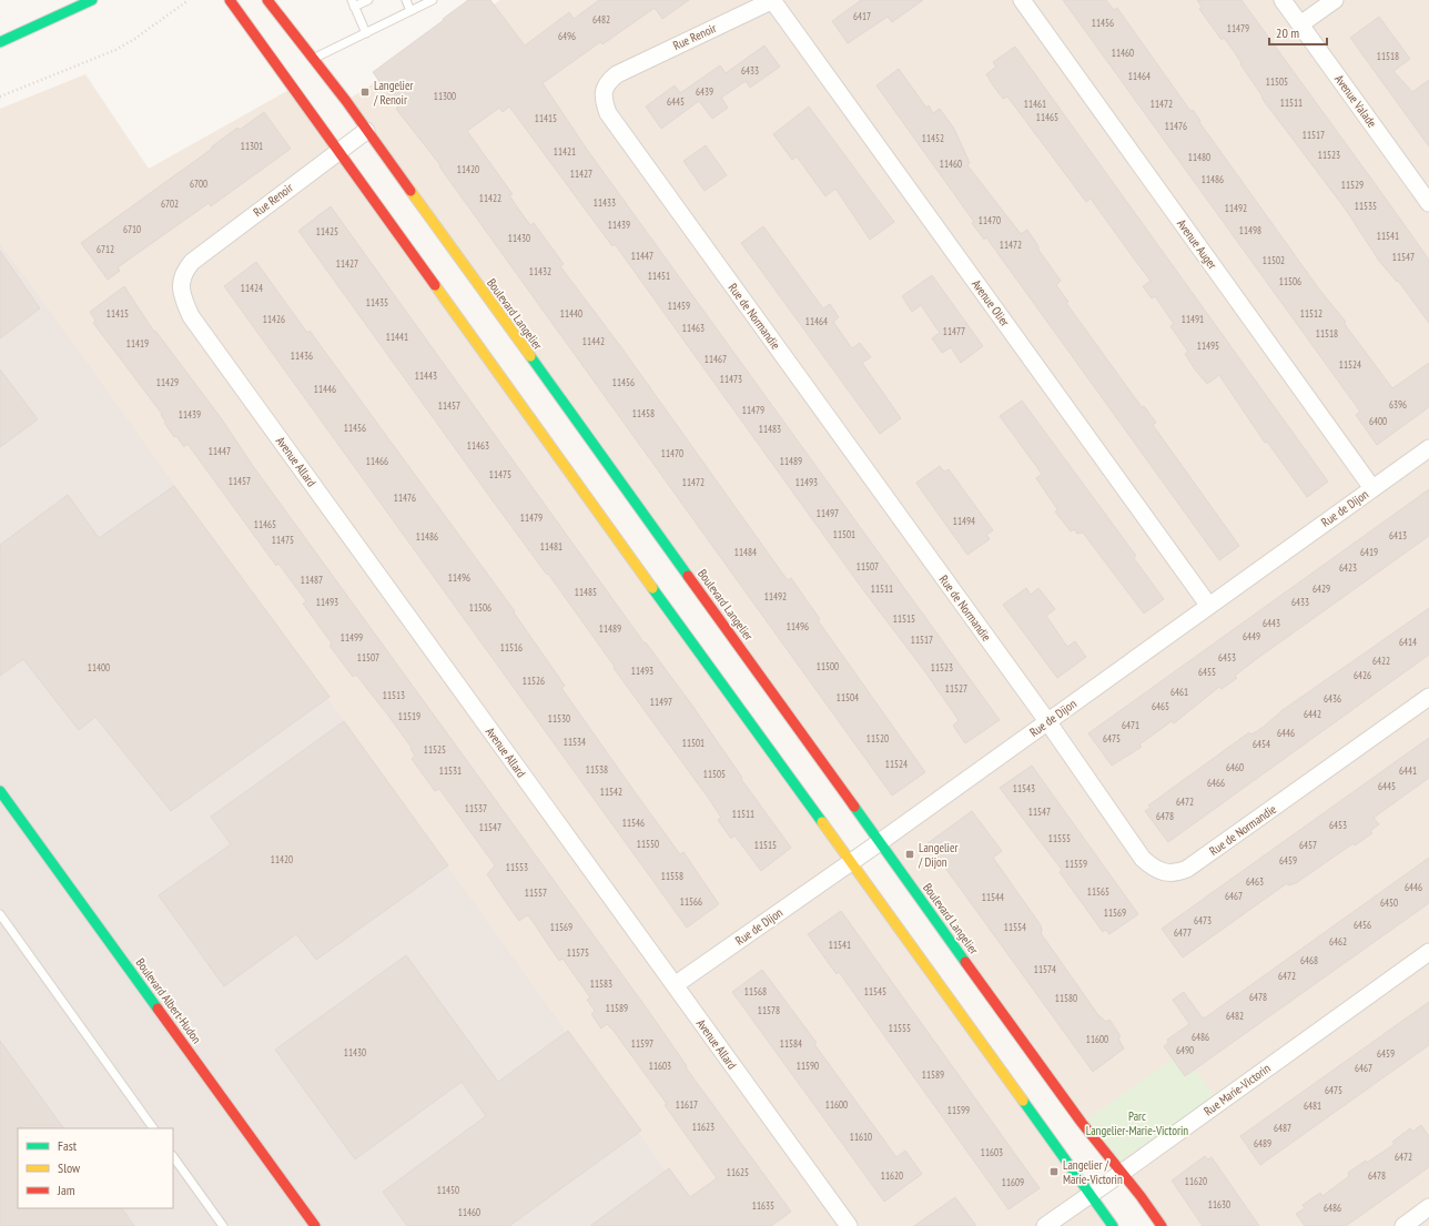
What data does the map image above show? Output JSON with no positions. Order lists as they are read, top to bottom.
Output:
{
  "streets": {
    "main road": ["Boulevard Langelier", "Boulevard Albert-Hudon"],
    "street": [
      "Rue Renoir",
      "Avenue Valade",
      "Avenue Auger",
      "Avenue Olier",
      "Rue de Normandie",
      "Avenue Allard",
      "Rue de Dijon",
      "Rue Marie-Victorin"
    ]
  },
  "crossings": [
    ["Rue Renoir", "Avenue Olier"],
    ["Rue Renoir", "Boulevard Langelier"],
    ["Rue Renoir", "Rue de Normandie"],
    ["Rue Renoir", "Avenue Allard"],
    ["Avenue Auger", "Rue de Dijon"],
    ["Avenue Olier", "Rue de Dijon"],
    ["Boulevard Langelier", "Rue de Dijon"],
    ["Boulevard Langelier", "Rue Marie-Victorin"],
    ["Rue de Normandie", "Rue de Dijon"],
    ["Avenue Allard", "Rue de Dijon"]
  ],
  "parks": ["Parc Langelier-Marie-Victorin"],
  "places": {
    "transit": ["Langelier / Renoir", "Langelier / Dijon", "Langelier / Marie-Victorin"]
  },
  "house_numbers": [
    "6417",
    "6482",
    "11456",
    "11479",
    "6496",
    "11460",
    "11518",
    "6433",
    "11464",
    "11505",
    "6439",
    "11300",
    "6445",
    "11511",
    "11461",
    "11472",
    "11465",
    "11415",
    "11476",
    "11517",
    "11452",
    "11301",
    "11421",
    "11523",
    "11480",
    "11460",
    "11420",
    "11427",
    "11486",
    "6700",
    "11529",
    "11422",
    "11433",
    "6702",
    "11535",
    "11492",
    "11470",
    "11439",
    "6710",
    "11498",
    "11425",
    "11541",
    "11430",
    "11472",
    "6712",
    "11447",
    "11547",
    "11502",
    "11427",
    "11432",
    "11451",
    "11506",
    "11424",
    "11435",
    "11459",
    "11415",
    "11440",
    "11512",
    "11426",
    "11491",
    "11464",
    "11463",
    "11477",
    "11518",
    "11441",
    "11442",
    "11419",
    "11495",
    "11436",
    "11467",
    "11524",
    "11443",
    "11473",
    "11429",
    "11456",
    "11446",
    "6396",
    "11457",
    "11479",
    "11458",
    "11439",
    "6400",
    "11456",
    "11483",
    "11463",
    "11447",
    "11470",
    "11466",
    "11489",
    "11475",
    "11457",
    "11472",
    "11493",
    "11476",
    "11497",
    "11479",
    "11494",
    "11465",
    "11501",
    "6413",
    "11486",
    "11475",
    "11481",
    "11484",
    "6419",
    "11507",
    "6423",
    "11496",
    "11487",
    "11511",
    "6429",
    "11485",
    "11492",
    "11493",
    "6433",
    "11506",
    "11515",
    "6443",
    "11496",
    "11489",
    "6449",
    "11499",
    "11517",
    "6414",
    "11516",
    "11507",
    "6453",
    "6422",
    "11500",
    "11400",
    "11523",
    "11493",
    "6455",
    "6426",
    "11526",
    "11527",
    "6461",
    "11513",
    "11504",
    "6436",
    "11497",
    "6465",
    "6442",
    "11519",
    "11530",
    "6471",
    "6446",
    "11520",
    "6475",
    "11534",
    "11501",
    "6454",
    "11525",
    "11524",
    "6460",
    "11538",
    "11531",
    "6441",
    "11505",
    "6466",
    "6445",
    "11543",
    "11542",
    "6472",
    "11537",
    "11547",
    "11511",
    "6478",
    "11546",
    "6453",
    "11547",
    "11555",
    "11550",
    "11515",
    "6457",
    "11420",
    "6459",
    "11559",
    "11553",
    "11558",
    "6463",
    "6446",
    "11565",
    "11557",
    "6467",
    "11544",
    "11566",
    "6450",
    "11569",
    "6473",
    "6456",
    "11569",
    "11554",
    "6477",
    "6462",
    "11541",
    "11575",
    "6468",
    "11574",
    "6472",
    "11583",
    "11568",
    "11545",
    "6478",
    "11580",
    "11589",
    "11578",
    "6482",
    "11555",
    "6486",
    "11600",
    "11597",
    "11584",
    "6490",
    "11430",
    "6459",
    "11603",
    "11590",
    "6467",
    "11589",
    "6475",
    "11617",
    "11600",
    "6481",
    "11599",
    "11623",
    "6487",
    "11610",
    "6489",
    "11603",
    "6472",
    "11625",
    "11620",
    "6478",
    "11620",
    "11609",
    "11450",
    "11630",
    "11635",
    "6486",
    "11460"
  ],
  "legend": ["Fast", "Slow", "Jam"],
  "scale_bar": "20 m"
}
